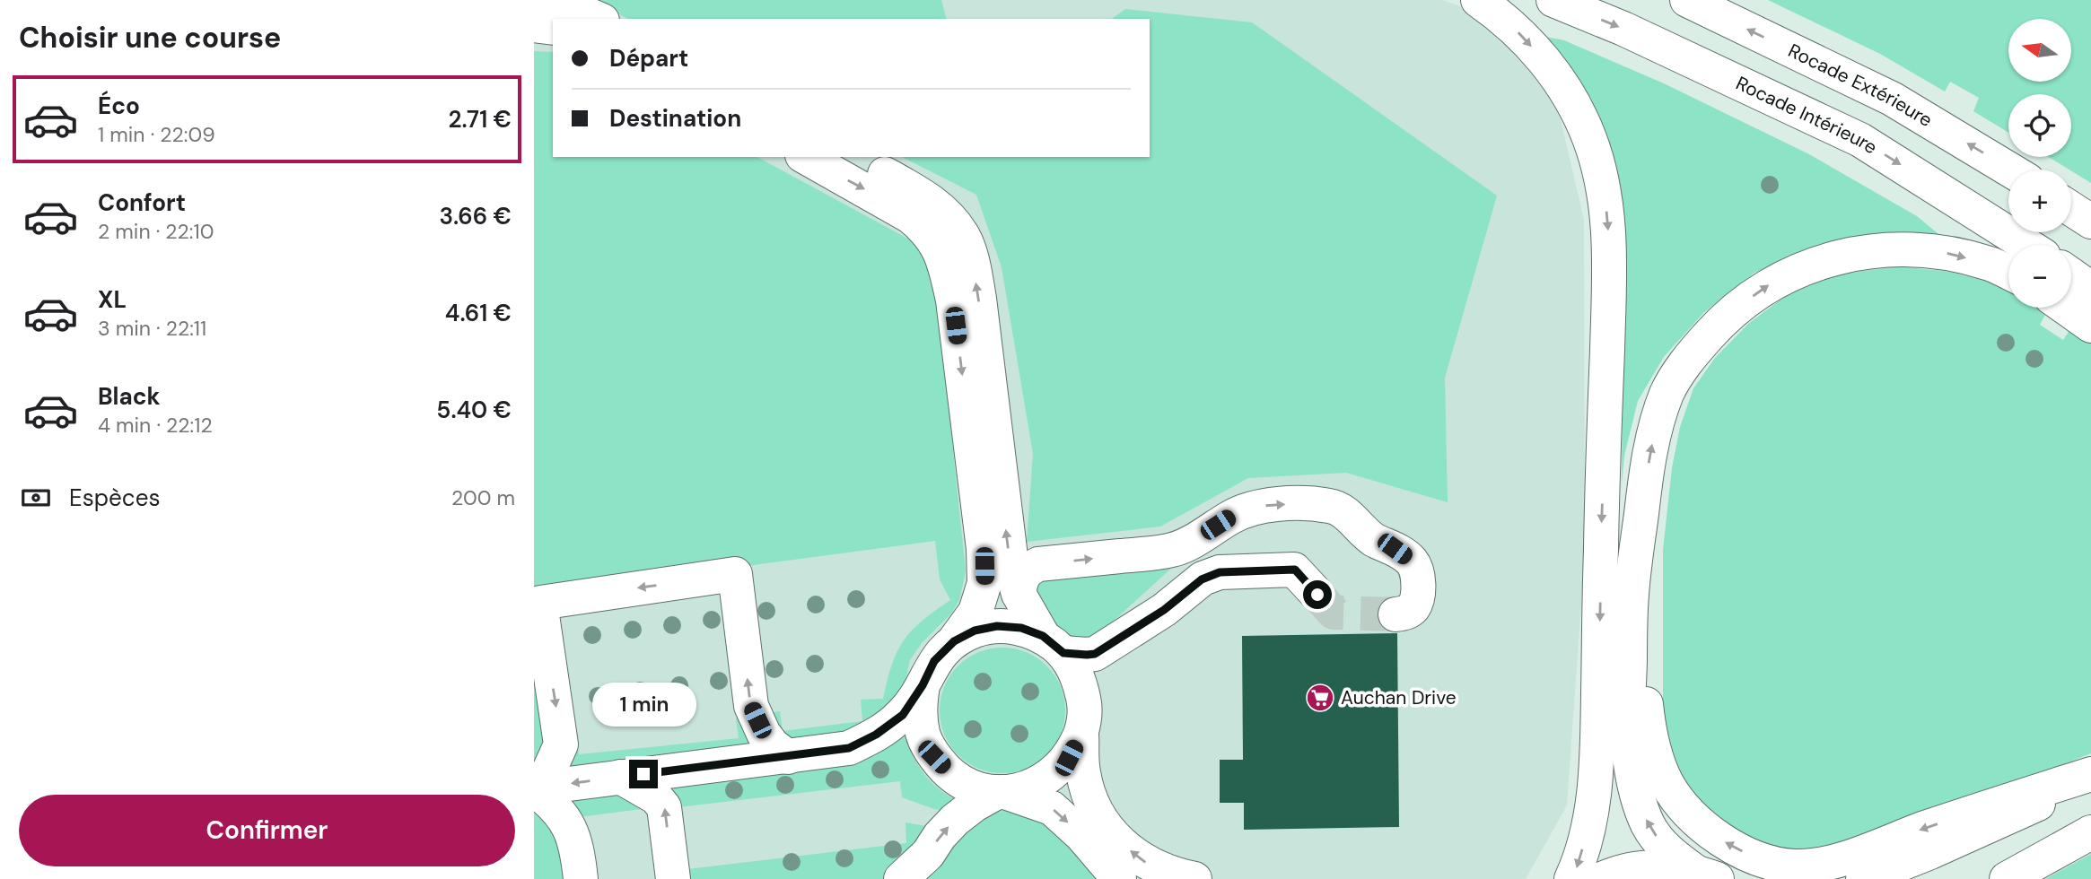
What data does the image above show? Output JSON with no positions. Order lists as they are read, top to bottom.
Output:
{
  "streets": {
    "main road": ["Rocade Extérieure", "Rocade Intérieure"]
  },
  "one_way": ["Rocade Extérieure", "Rocade Intérieure"],
  "places": {
    "supermarket": ["Auchan Drive"]
  },
  "north": "left",
  "page": {
    "heading": "Choisir une course",
    "map_buttons": ["+", "−"],
    "banner": ["Départ", "Destination"],
    "list": [
      {
        "name": "Éco",
        "note": "1 min · 22:09",
        "value": "2.71 €"
      },
      {
        "name": "Confort",
        "note": "2 min · 22:10",
        "value": "3.66 €"
      },
      {
        "name": "XL",
        "note": "3 min · 22:11",
        "value": "4.61 €"
      },
      {
        "name": "Black",
        "note": "4 min · 22:12",
        "value": "5.40 €"
      }
    ],
    "pay": ["Espèces", "200 m"],
    "bubble": "1 min",
    "buttons": "Confirmer"
  }
}
